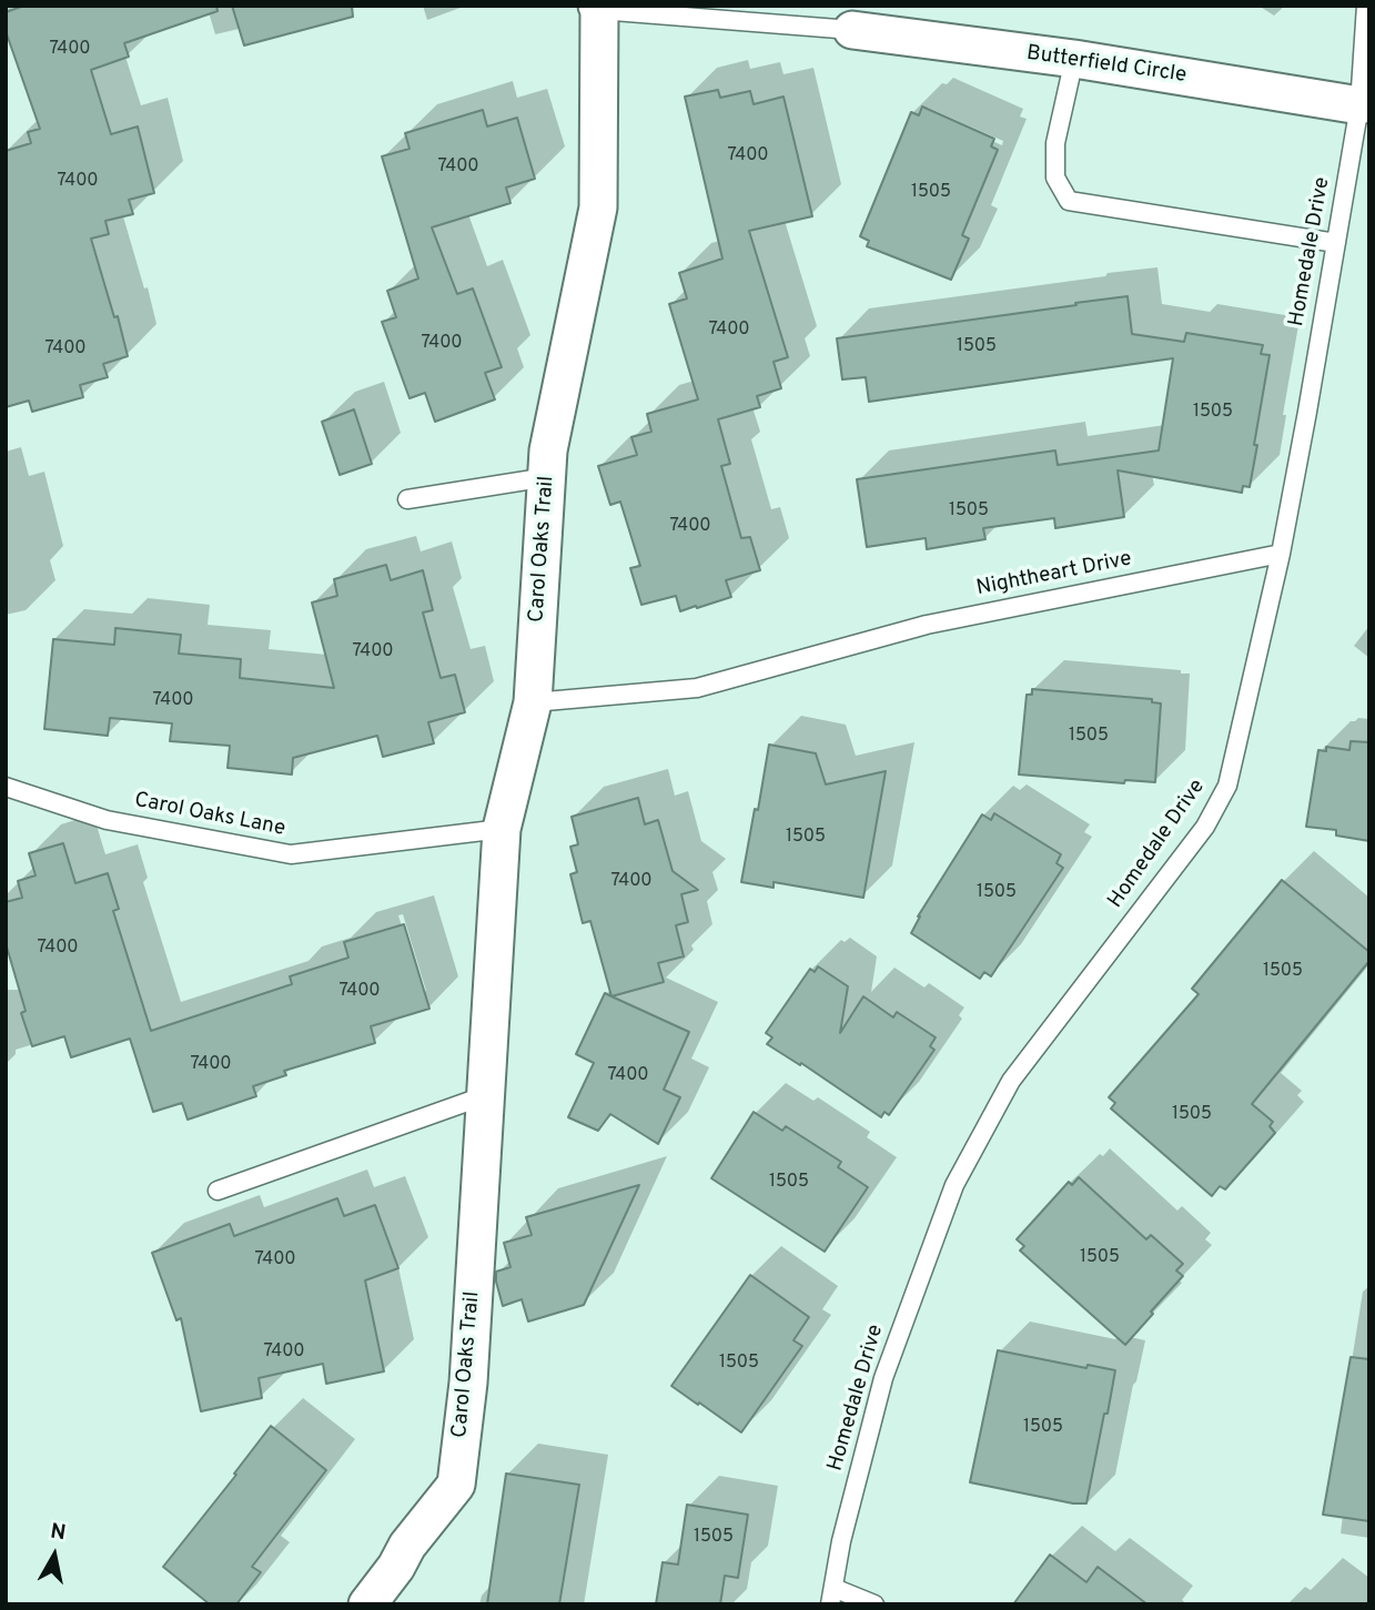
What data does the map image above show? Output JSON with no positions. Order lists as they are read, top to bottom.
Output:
{
  "streets": {
    "street": ["Butterfield Circle", "Carol Oaks Trail"],
    "lane": ["Homedale Drive", "Nightheart Drive", "Carol Oaks Lane"]
  },
  "crossings": [
    ["Butterfield Circle", "Homedale Drive"],
    ["Homedale Drive", "Nightheart Drive"],
    ["Carol Oaks Trail", "Nightheart Drive"],
    ["Carol Oaks Trail", "Carol Oaks Lane"]
  ],
  "house_numbers": [
    "7400",
    "7400",
    "7400",
    "7400",
    "1505",
    "7400",
    "7400",
    "1505",
    "7400",
    "1505",
    "1505",
    "7400",
    "7400",
    "7400",
    "1505",
    "1505",
    "7400",
    "1505",
    "7400",
    "1505",
    "7400",
    "7400",
    "7400",
    "1505",
    "1505",
    "1505",
    "7400",
    "7400",
    "1505",
    "1505",
    "1505"
  ],
  "north": "top"
}
